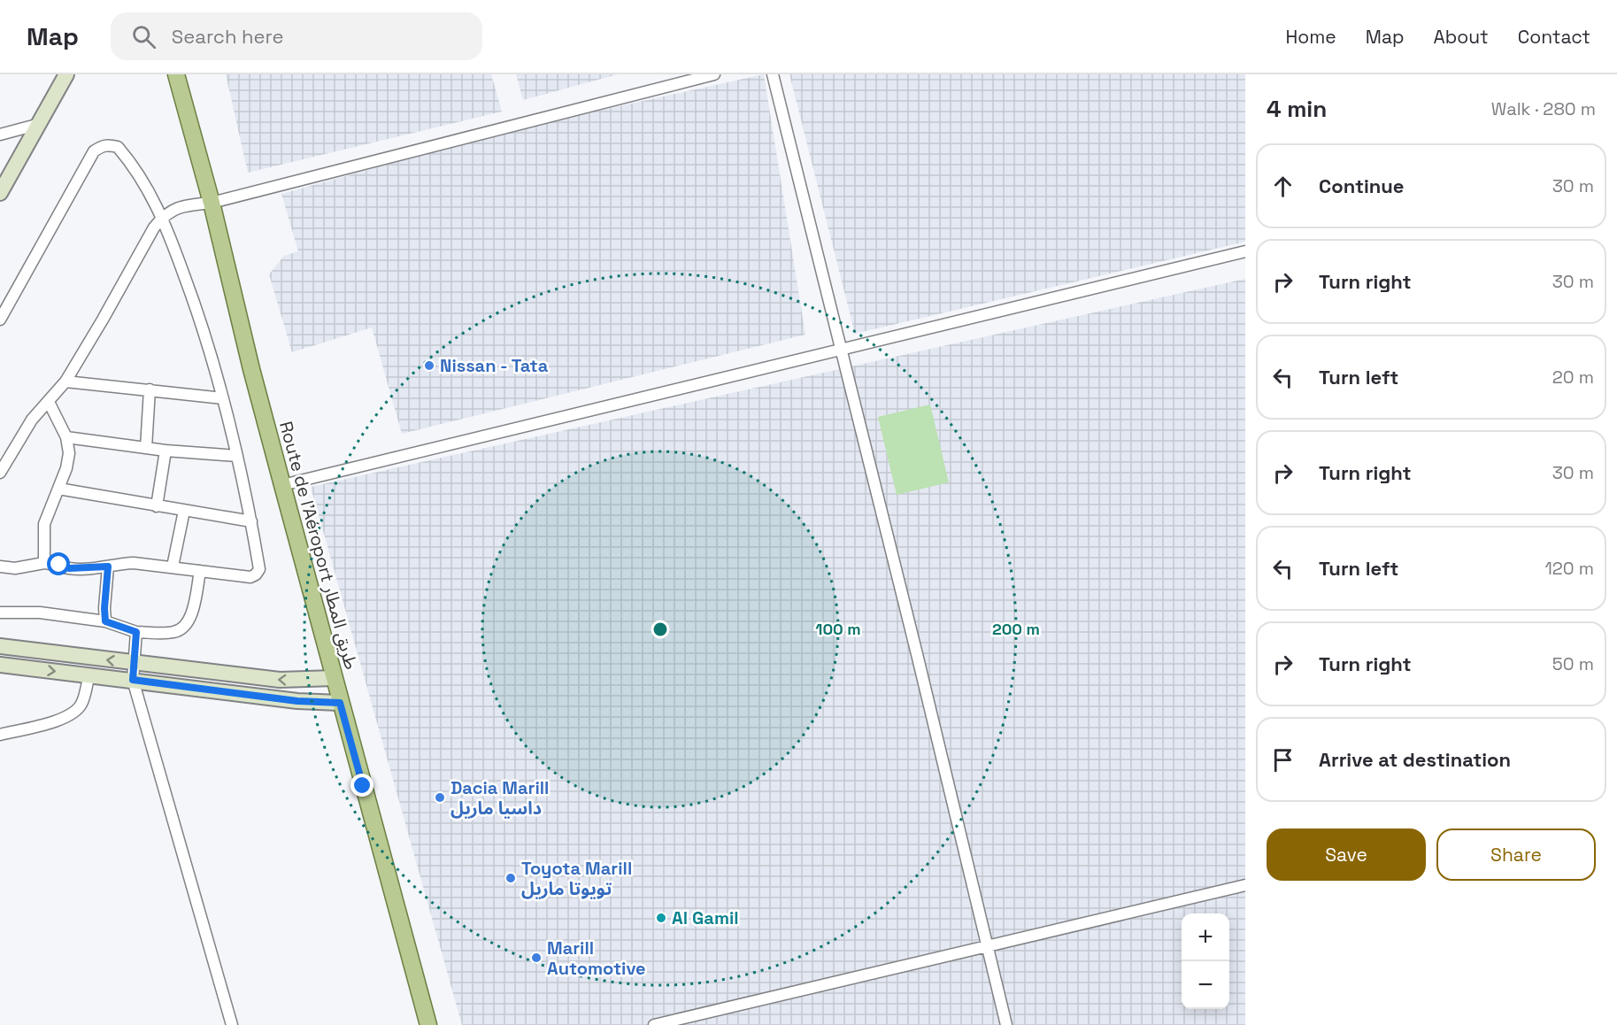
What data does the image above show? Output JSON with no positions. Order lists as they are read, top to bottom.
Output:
{
  "streets": {
    "main road": ["Route de l'Aéroport طريق المطار"]
  },
  "places": [
    "Nissan - Tata",
    "Dacia Marill داسيا ماريل",
    "Toyota Marill تويوتا ماريل",
    "Al Gamil",
    "Marill Automotive"
  ],
  "page": {
    "header": "Map",
    "search": "Search here",
    "nav": [
      "Home",
      "Map",
      "About",
      "Contact"
    ],
    "heading": ["4 min", "Walk · 280 m"],
    "list": [
      ["Continue", "30 m"],
      ["Turn right", "30 m"],
      ["Turn left", "20 m"],
      ["Turn right", "30 m"],
      ["Turn left", "120 m"],
      ["Turn right", "50 m"],
      "Arrive at destination"
    ],
    "buttons": ["Save", "Share"],
    "map_buttons": ["+", "−"]
  },
  "rings": ["100 m", "200 m"]
}
